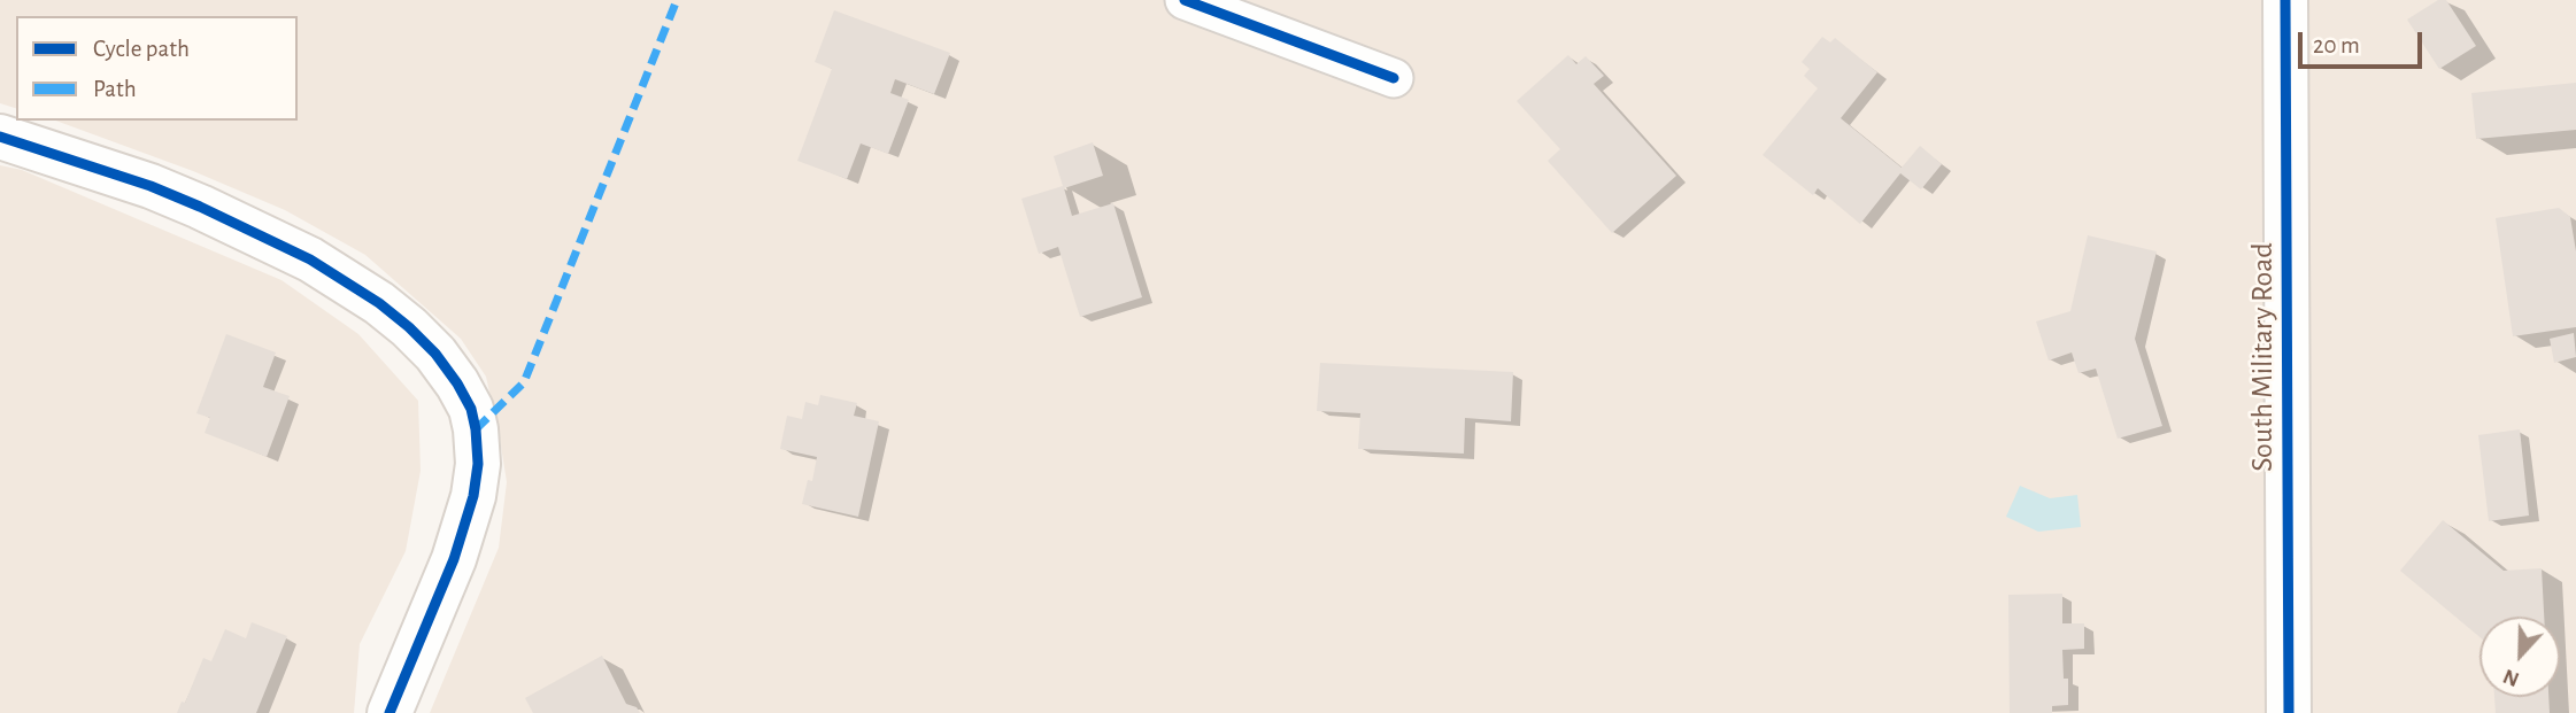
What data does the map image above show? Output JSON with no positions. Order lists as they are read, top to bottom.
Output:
{
  "streets": {
    "street": ["South Military Road"]
  },
  "legend": ["Cycle path", "Path"],
  "scale_bar": "20 m",
  "north": "bottom"
}
